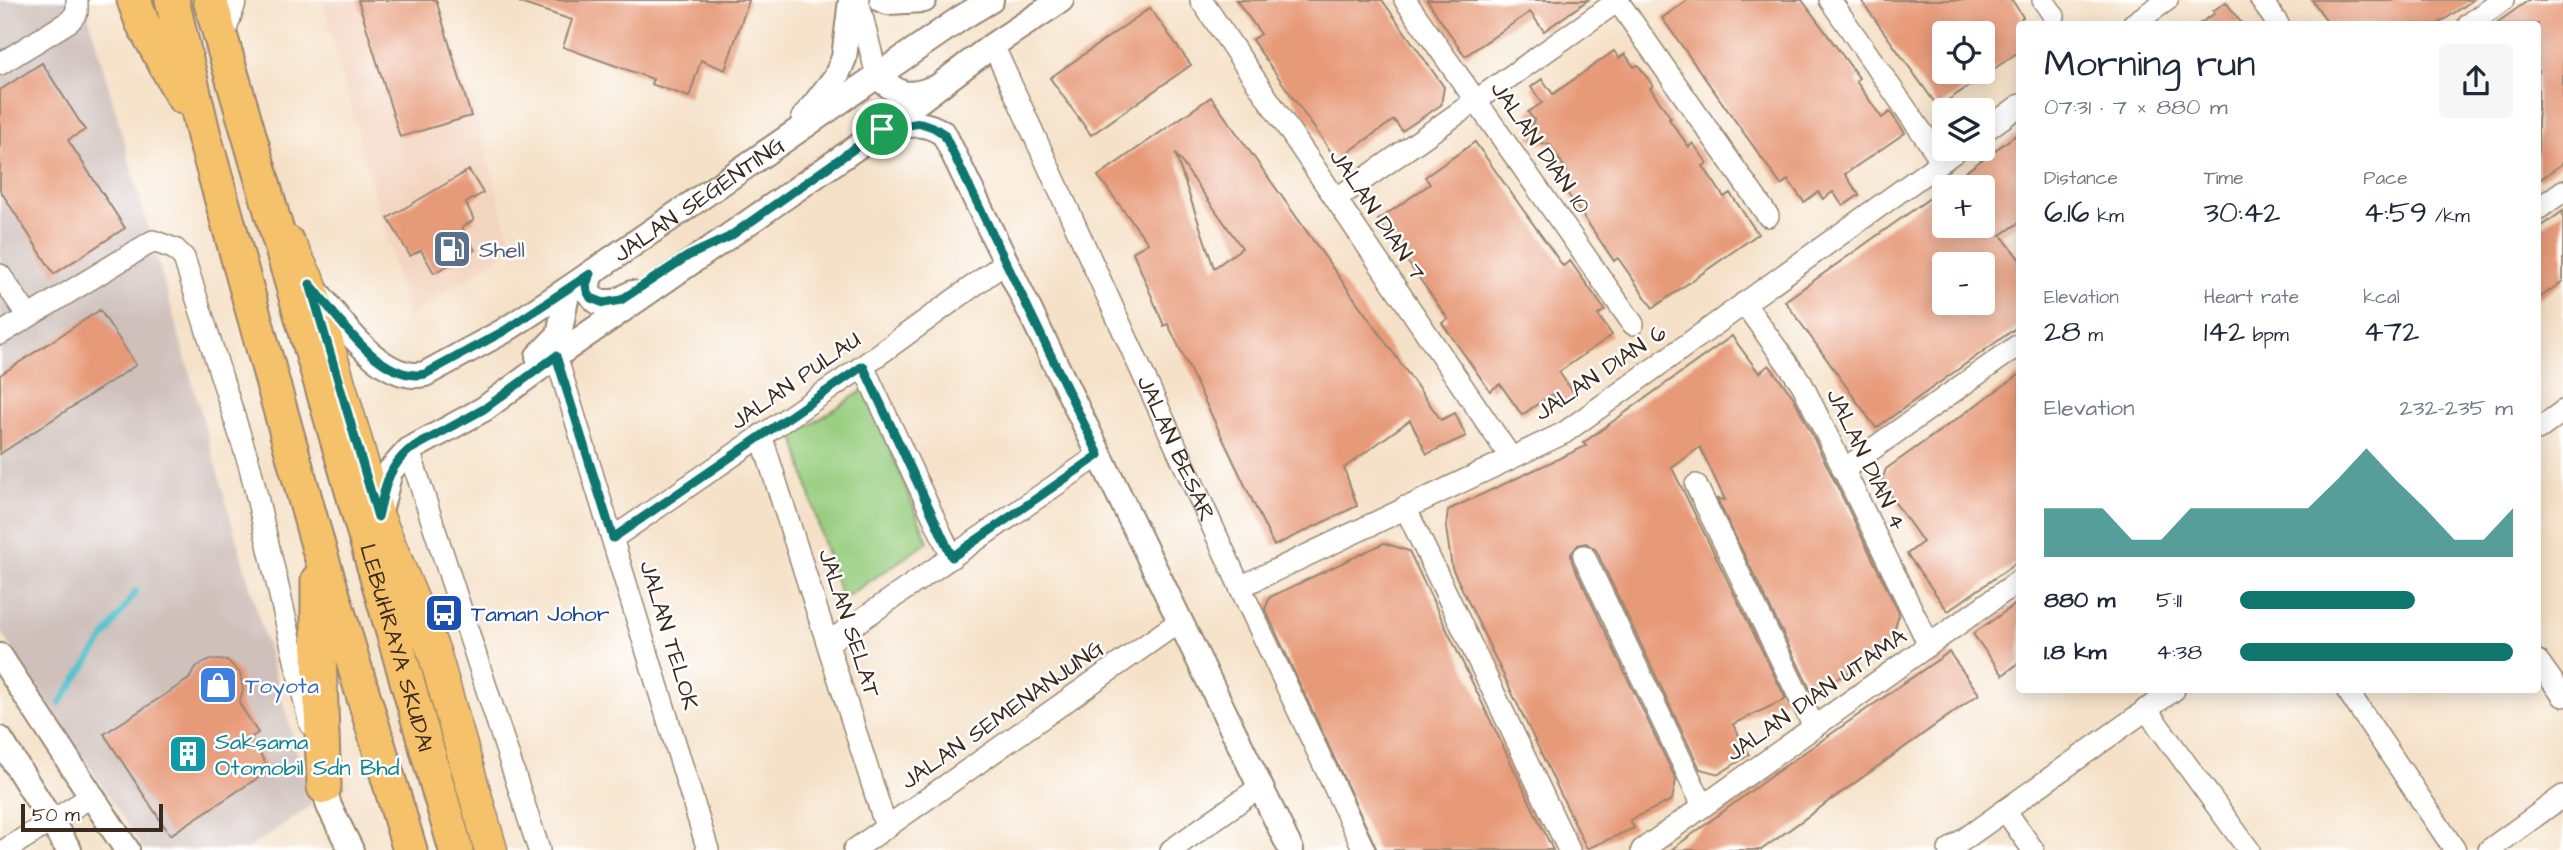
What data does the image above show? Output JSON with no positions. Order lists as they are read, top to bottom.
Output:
{
  "streets": {
    "highway": ["LEBUHRAYA SKUDAI"],
    "street": [
      "JALAN DIAN 10",
      "JALAN SEGENTING",
      "JALAN DIAN 7",
      "JALAN DIAN 6",
      "JALAN PULAU",
      "JALAN BESAR",
      "JALAN DIAN 4",
      "JALAN SELAT",
      "JALAN TELOK",
      "JALAN DIAN UTAMA",
      "JALAN SEMENANJUNG"
    ]
  },
  "crossings": [
    ["JALAN SEGENTING", "JALAN BESAR"],
    ["JALAN SEGENTING", "JALAN TELOK"],
    ["JALAN DIAN 7", "JALAN DIAN 6"],
    ["JALAN DIAN 6", "JALAN BESAR"],
    ["JALAN DIAN 6", "JALAN DIAN 4"],
    ["JALAN PULAU", "JALAN SELAT"],
    ["JALAN PULAU", "JALAN TELOK"],
    ["JALAN DIAN 4", "JALAN DIAN UTAMA"],
    ["JALAN SELAT", "JALAN SEMENANJUNG"]
  ],
  "places": {
    "fuel station": ["Shell"],
    "bus stop": ["Taman Johor"],
    "shop": ["Toyota"],
    "building": ["Saksama Otomobil Sdn Bhd"]
  },
  "scale_bar": "50 m",
  "page": {
    "map_buttons": ["+", "−"],
    "heading": ["Morning run", "07:31 · 7 × 880 m"],
    "stats": [
      ["Distance", "6.16 km"],
      ["Time", "30:42"],
      ["Pace", "4:59 /km"],
      ["Elevation", "28 m"],
      ["Heart rate", "142 bpm"],
      ["kcal", "472"]
    ],
    "chart": ["Elevation", "232–235 m"],
    "list": [
      {
        "name": "880 m",
        "note": "5:11"
      },
      {
        "name": "1.8 km",
        "note": "4:38"
      }
    ],
    "scale": "50 m"
  }
}
